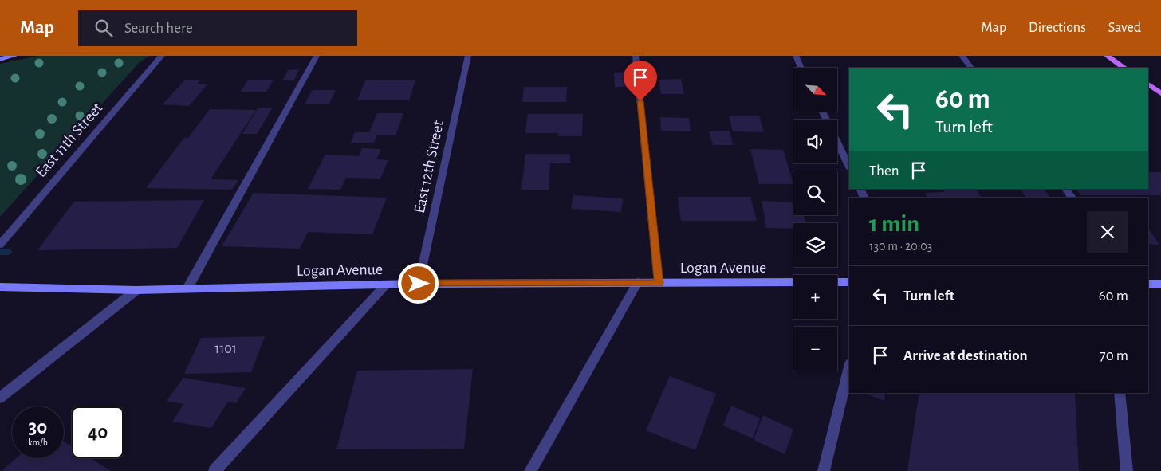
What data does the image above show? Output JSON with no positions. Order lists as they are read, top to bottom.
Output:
{
  "streets": {
    "street": ["East 11th Street", "East 12th Street", "Logan Avenue"]
  },
  "crossings": [
    ["East 12th Street", "Logan Avenue"]
  ],
  "house_numbers": ["1101"],
  "north": "bottom right",
  "page": {
    "header": "Map",
    "search": "Search here",
    "nav": ["Map", "Directions", "Saved"],
    "map_buttons": ["+", "−"],
    "turn": ["60 m", "Turn left"],
    "then": "Then",
    "heading": ["1 min", "130 m · 20:03"],
    "list": [
      {
        "name": "Turn left",
        "value": "60 m"
      },
      {
        "name": "Arrive at destination",
        "value": "70 m"
      }
    ],
    "speed": "30 km/h",
    "limit": "40"
  }
}
